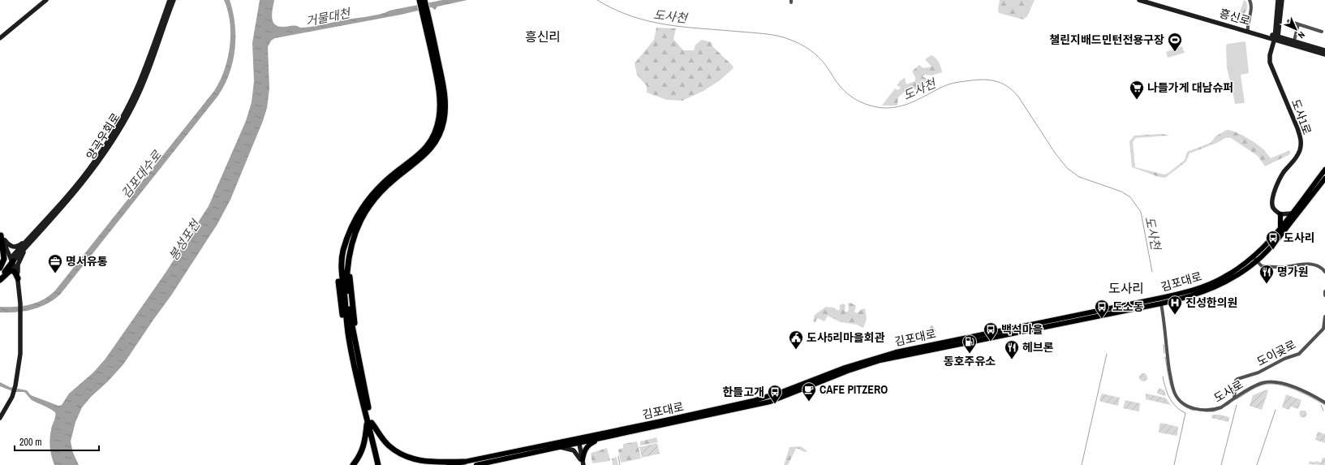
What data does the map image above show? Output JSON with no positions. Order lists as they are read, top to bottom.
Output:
{
  "streets": {
    "main road": [
      "흥신로",
      "도사1로",
      "양곡우회로",
      "김포대로"
    ],
    "street": ["도이곶로", "도사로"]
  },
  "crossings": [
    ["흥신로", "도사1로"],
    ["김포대로", "도사로"],
    ["도이곶로", "도사로"]
  ],
  "districts": ["흥신리", "도사리"],
  "water": [
    "도사천",
    "거물대천",
    "김포대수로",
    "봉성포천"
  ],
  "places": {
    "sports": ["챌린지배드민턴전용구장"],
    "supermarket": ["나들가게 대남슈퍼"],
    "bus stop": [
      "도사리",
      "도소동",
      "백석마을",
      "한들고개"
    ],
    "office": ["명서유통"],
    "restaurant": ["명가원", "헤브론"],
    "hospital": ["진성한의원"],
    "public building": ["도사5리마을회관"],
    "fuel station": ["동호주유소"],
    "cafe": ["CAFE PITZERO"]
  },
  "scale_bar": "200 m",
  "north": "bottom right"
}
